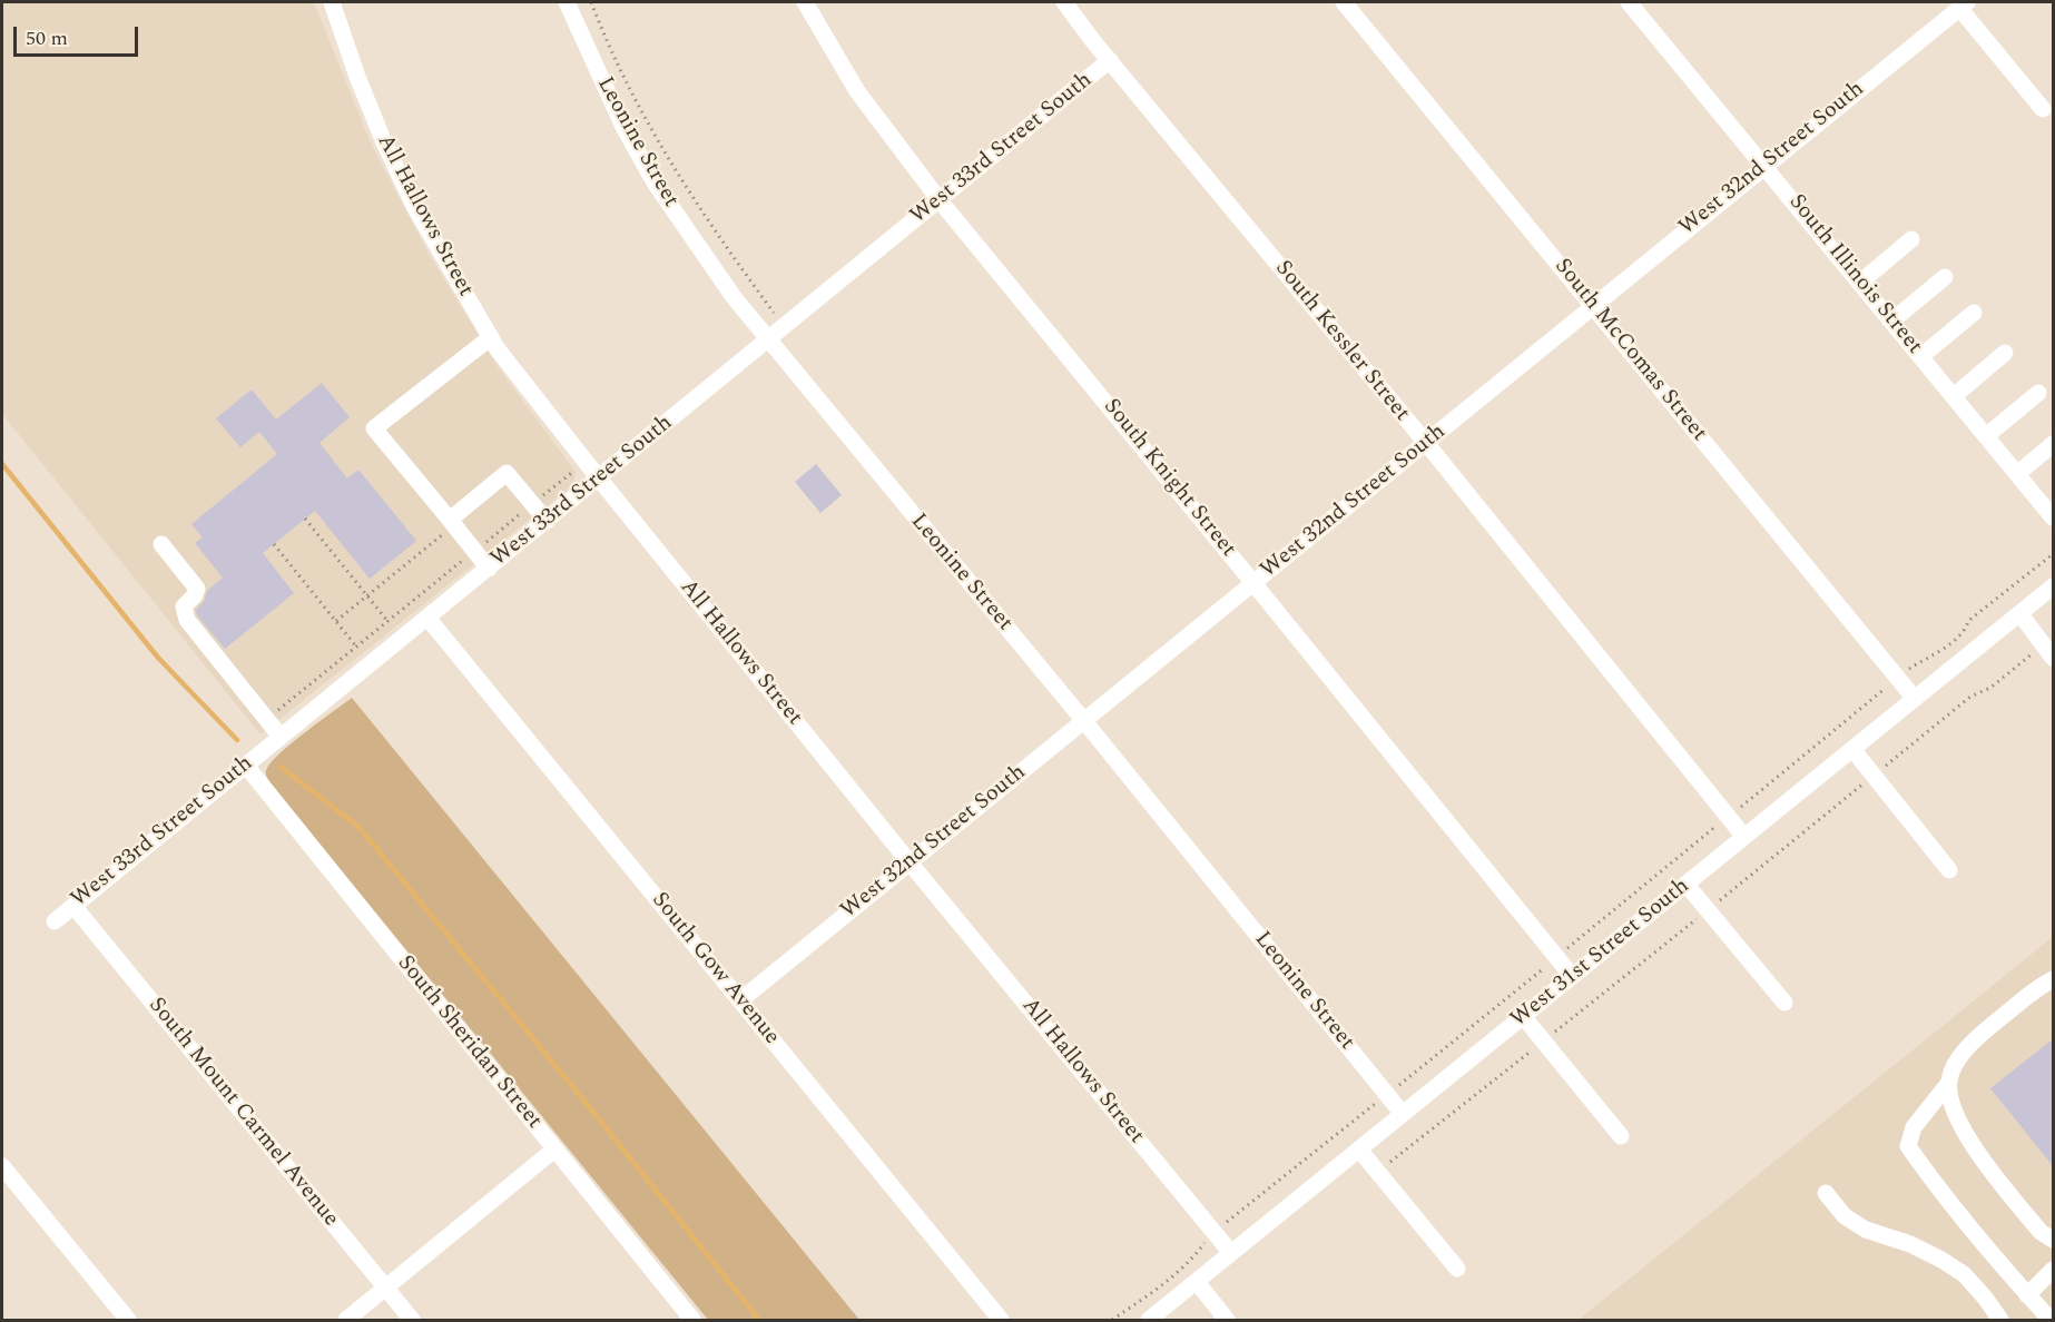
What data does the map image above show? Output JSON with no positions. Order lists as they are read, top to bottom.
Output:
{
  "streets": {
    "street": [
      "Leonine Street",
      "West 33rd Street South",
      "West 32nd Street South",
      "All Hallows Street",
      "South Illinois Street",
      "South Kessler Street",
      "South McComas Street",
      "South Knight Street",
      "West 31st Street South",
      "South Gow Avenue",
      "South Sheridan Street",
      "South Mount Carmel Avenue"
    ]
  },
  "crossings": [
    ["Leonine Street", "West 33rd Street South"],
    ["Leonine Street", "West 32nd Street South"],
    ["Leonine Street", "West 31st Street South"],
    ["West 33rd Street South", "All Hallows Street"],
    ["West 33rd Street South", "South Kessler Street"],
    ["West 33rd Street South", "South Knight Street"],
    ["West 33rd Street South", "South Gow Avenue"],
    ["West 33rd Street South", "South Sheridan Street"],
    ["West 33rd Street South", "South Mount Carmel Avenue"],
    ["West 32nd Street South", "All Hallows Street"],
    ["West 32nd Street South", "South Illinois Street"],
    ["West 32nd Street South", "South Kessler Street"],
    ["West 32nd Street South", "South McComas Street"],
    ["West 32nd Street South", "South Knight Street"],
    ["West 32nd Street South", "South Gow Avenue"],
    ["All Hallows Street", "West 31st Street South"],
    ["South Kessler Street", "West 31st Street South"],
    ["South McComas Street", "West 31st Street South"],
    ["South Knight Street", "West 31st Street South"]
  ],
  "scale_bar": "50 m"
}
